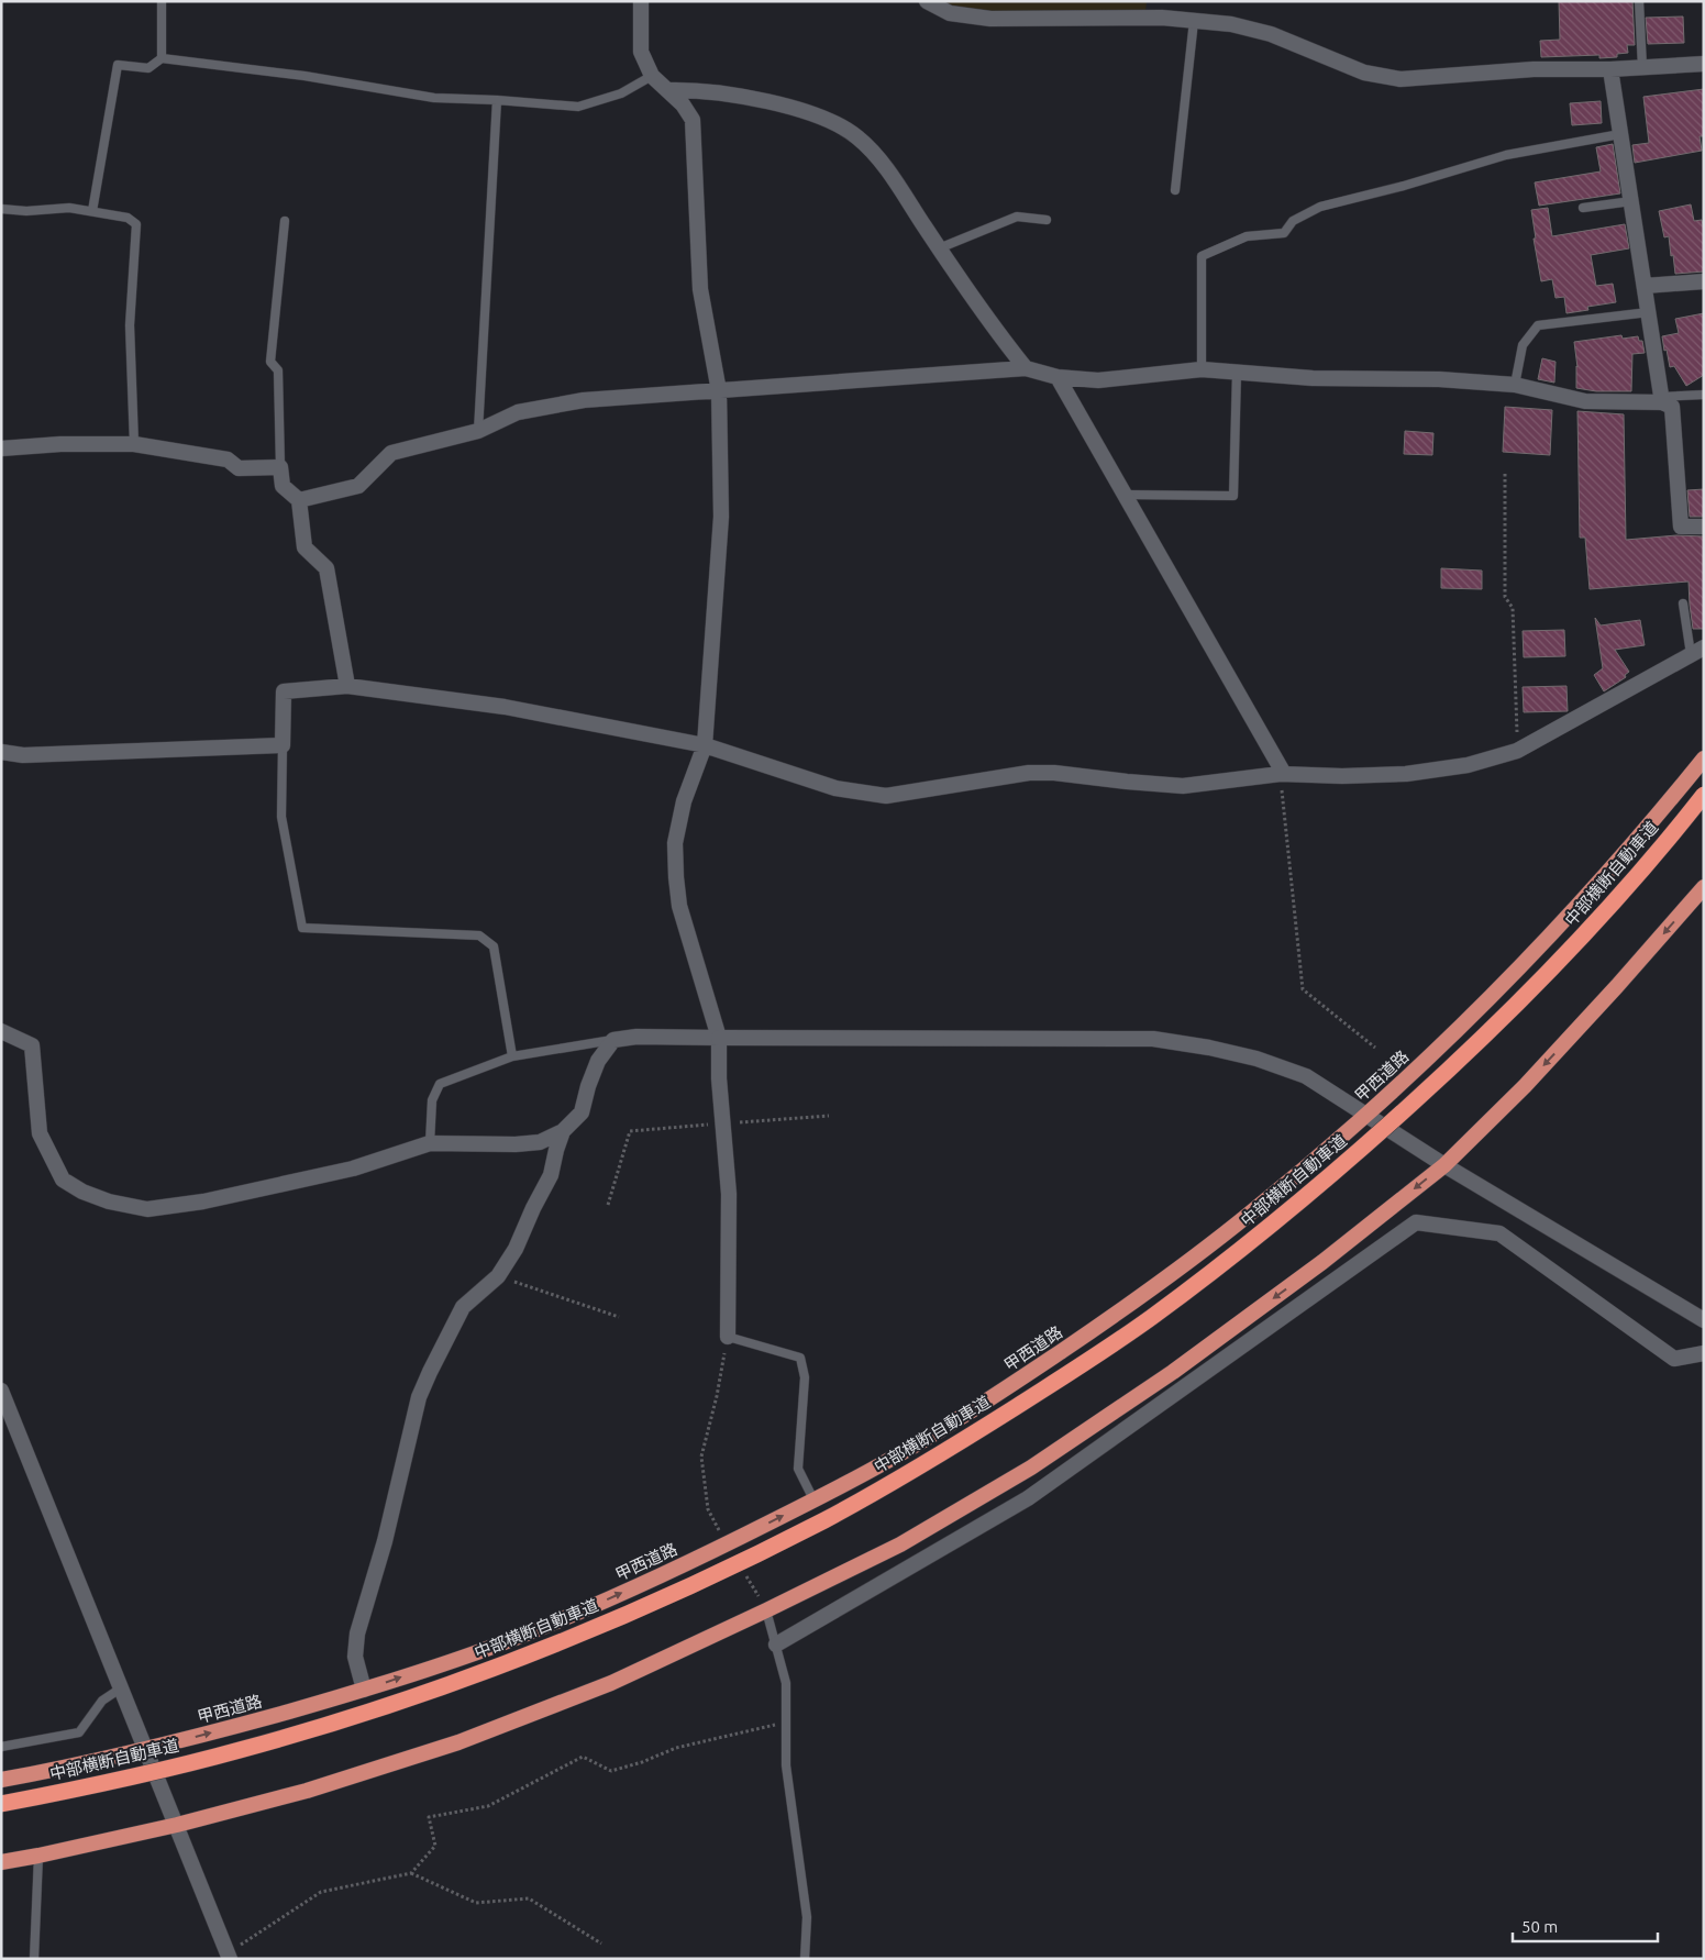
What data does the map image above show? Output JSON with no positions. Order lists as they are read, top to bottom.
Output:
{
  "streets": {
    "highway": ["中部横断自動車道", "甲西道路"]
  },
  "scale_bar": "50 m"
}
